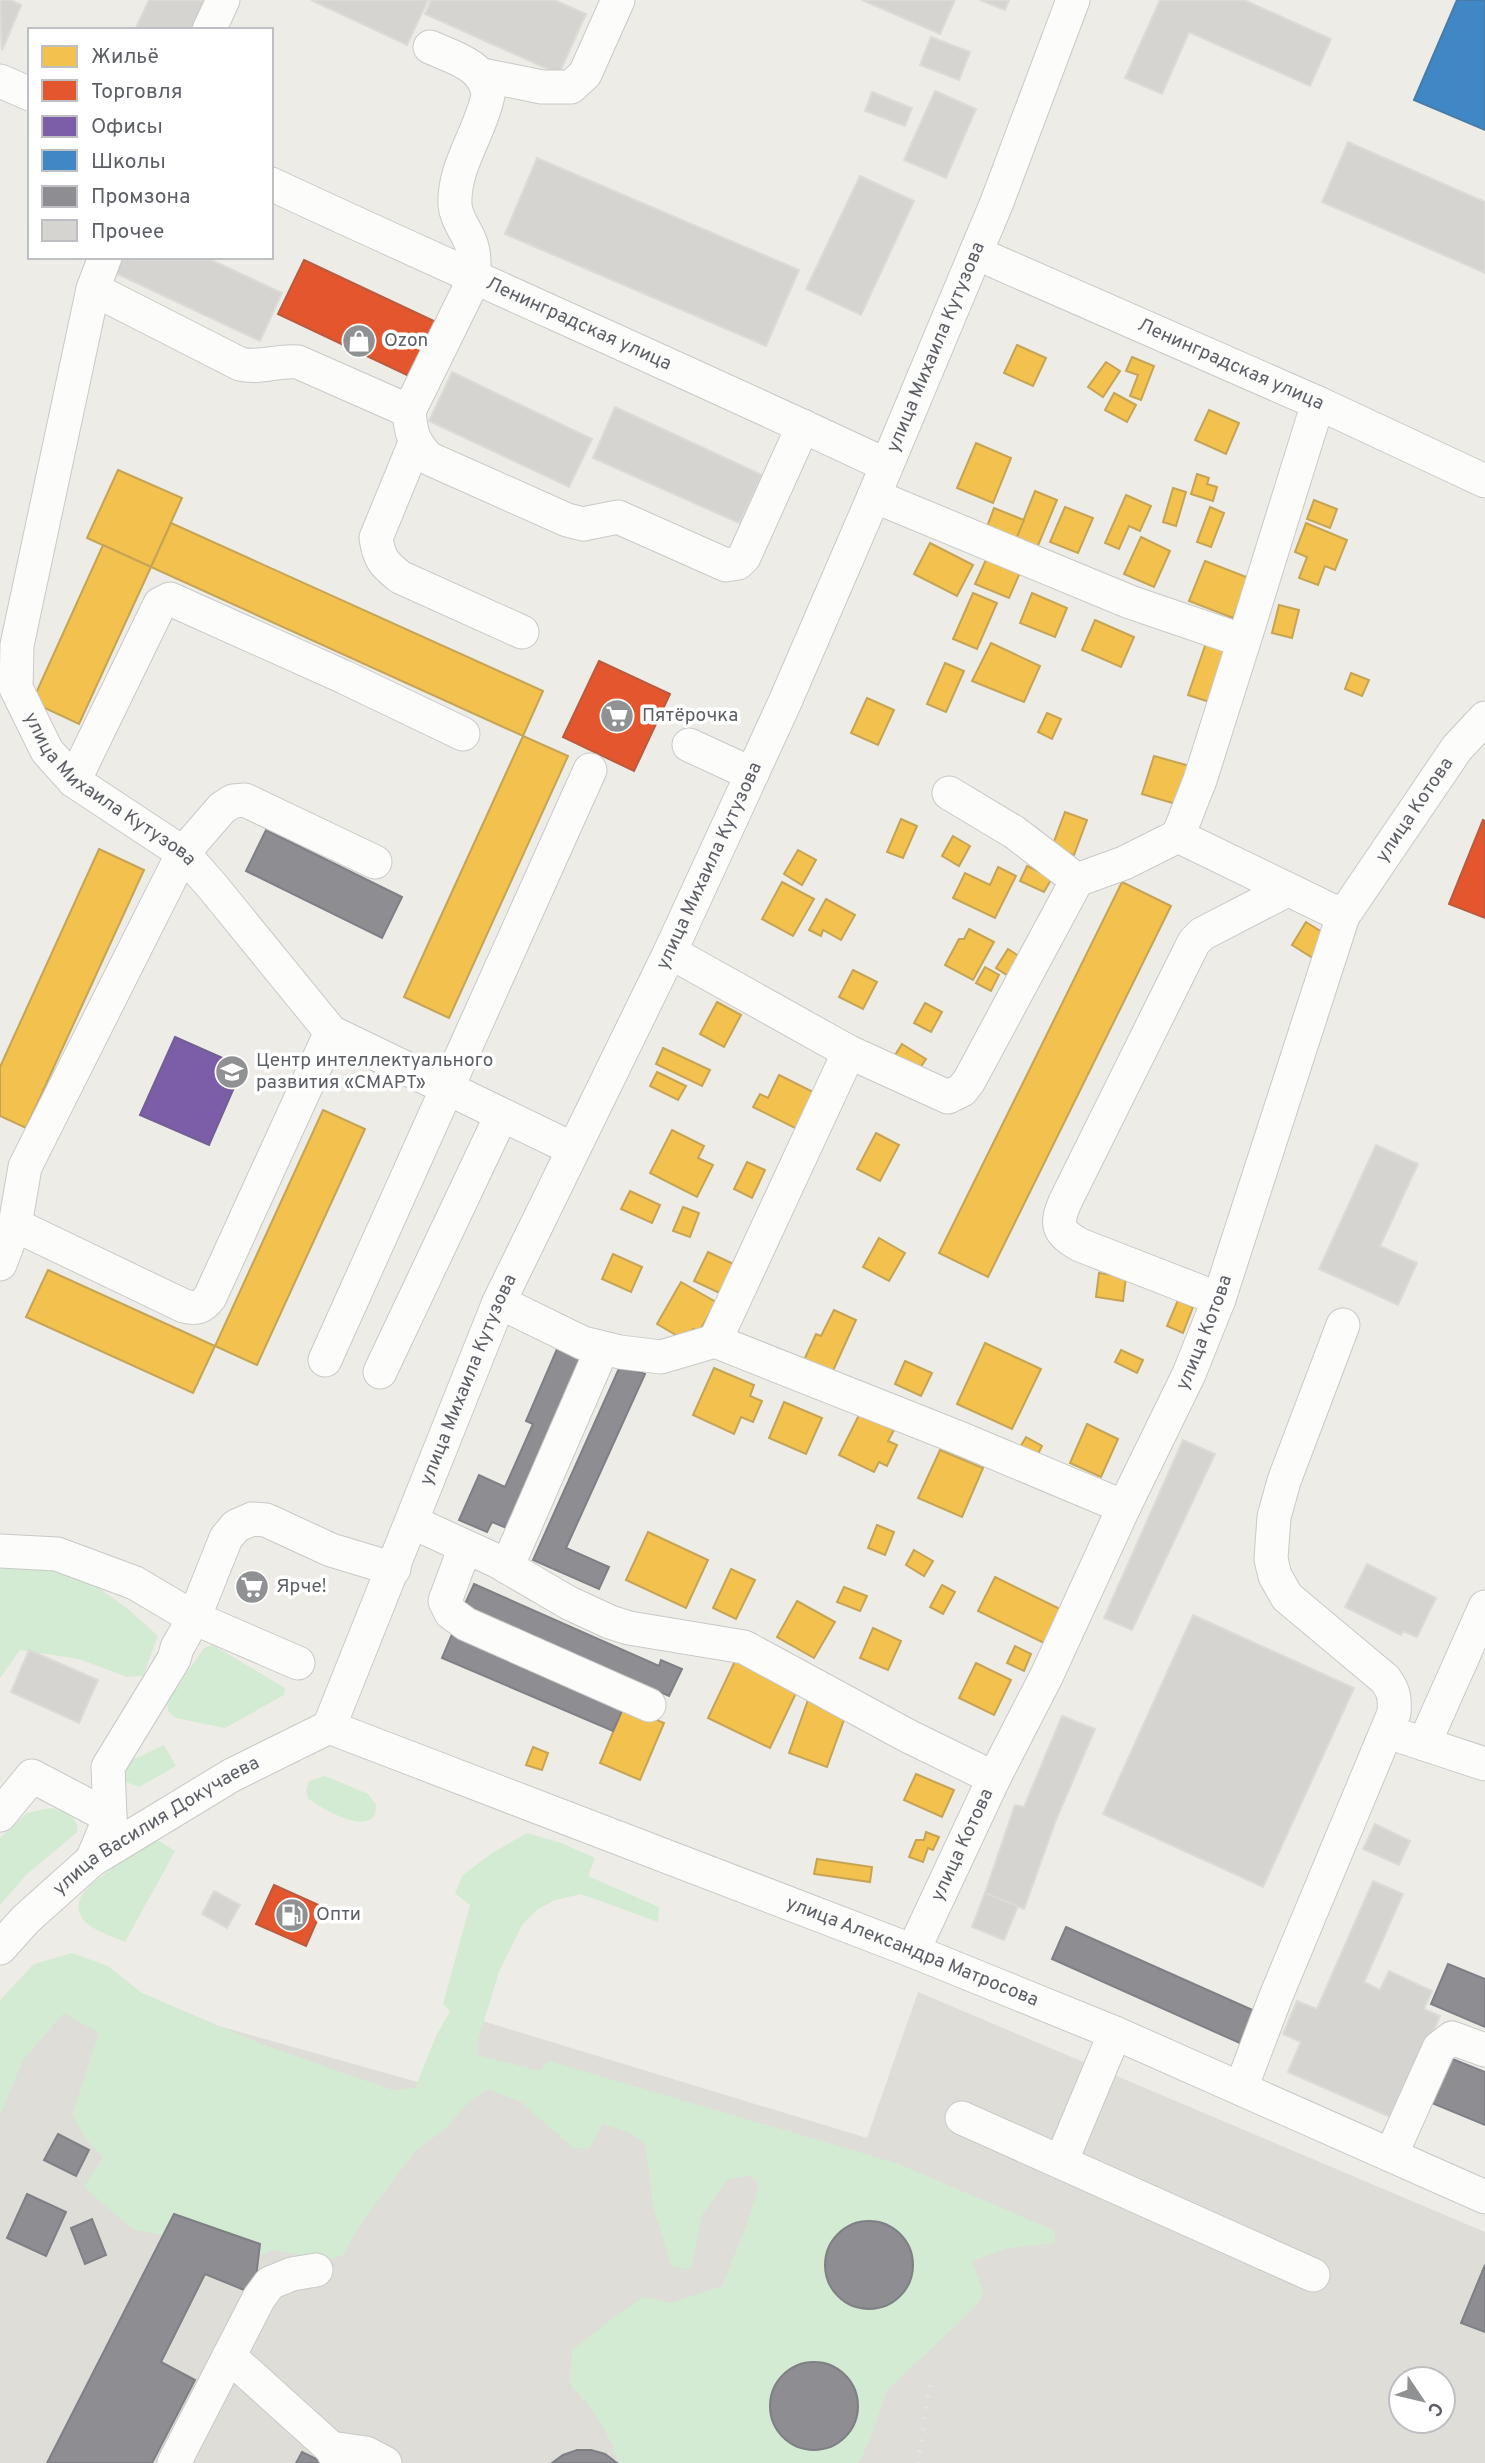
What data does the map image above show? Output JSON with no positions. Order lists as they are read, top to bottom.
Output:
{
  "streets": {
    "street": [
      "Ленинградская улица",
      "улица Михаила Кутузова",
      "улица Котова",
      "улица Василия Докучаева",
      "улица Александра Матросова"
    ]
  },
  "crossings": [
    ["Ленинградская улица", "улица Михаила Кутузова"],
    ["улица Михаила Кутузова", "улица Василия Докучаева"],
    ["улица Михаила Кутузова", "улица Александра Матросова"],
    ["улица Котова", "улица Александра Матросова"],
    ["улица Василия Докучаева", "улица Александра Матросова"]
  ],
  "places": {
    "shop": ["Ozon"],
    "supermarket": ["Пятёрочка", "Ярче!"],
    "school or university": ["Центр интеллектуального развития «СМАРТ»"],
    "fuel station": ["Опти"]
  },
  "legend": [
    "Жильё",
    "Торговля",
    "Офисы",
    "Школы",
    "Промзона",
    "Прочее"
  ],
  "north": "bottom right"
}
